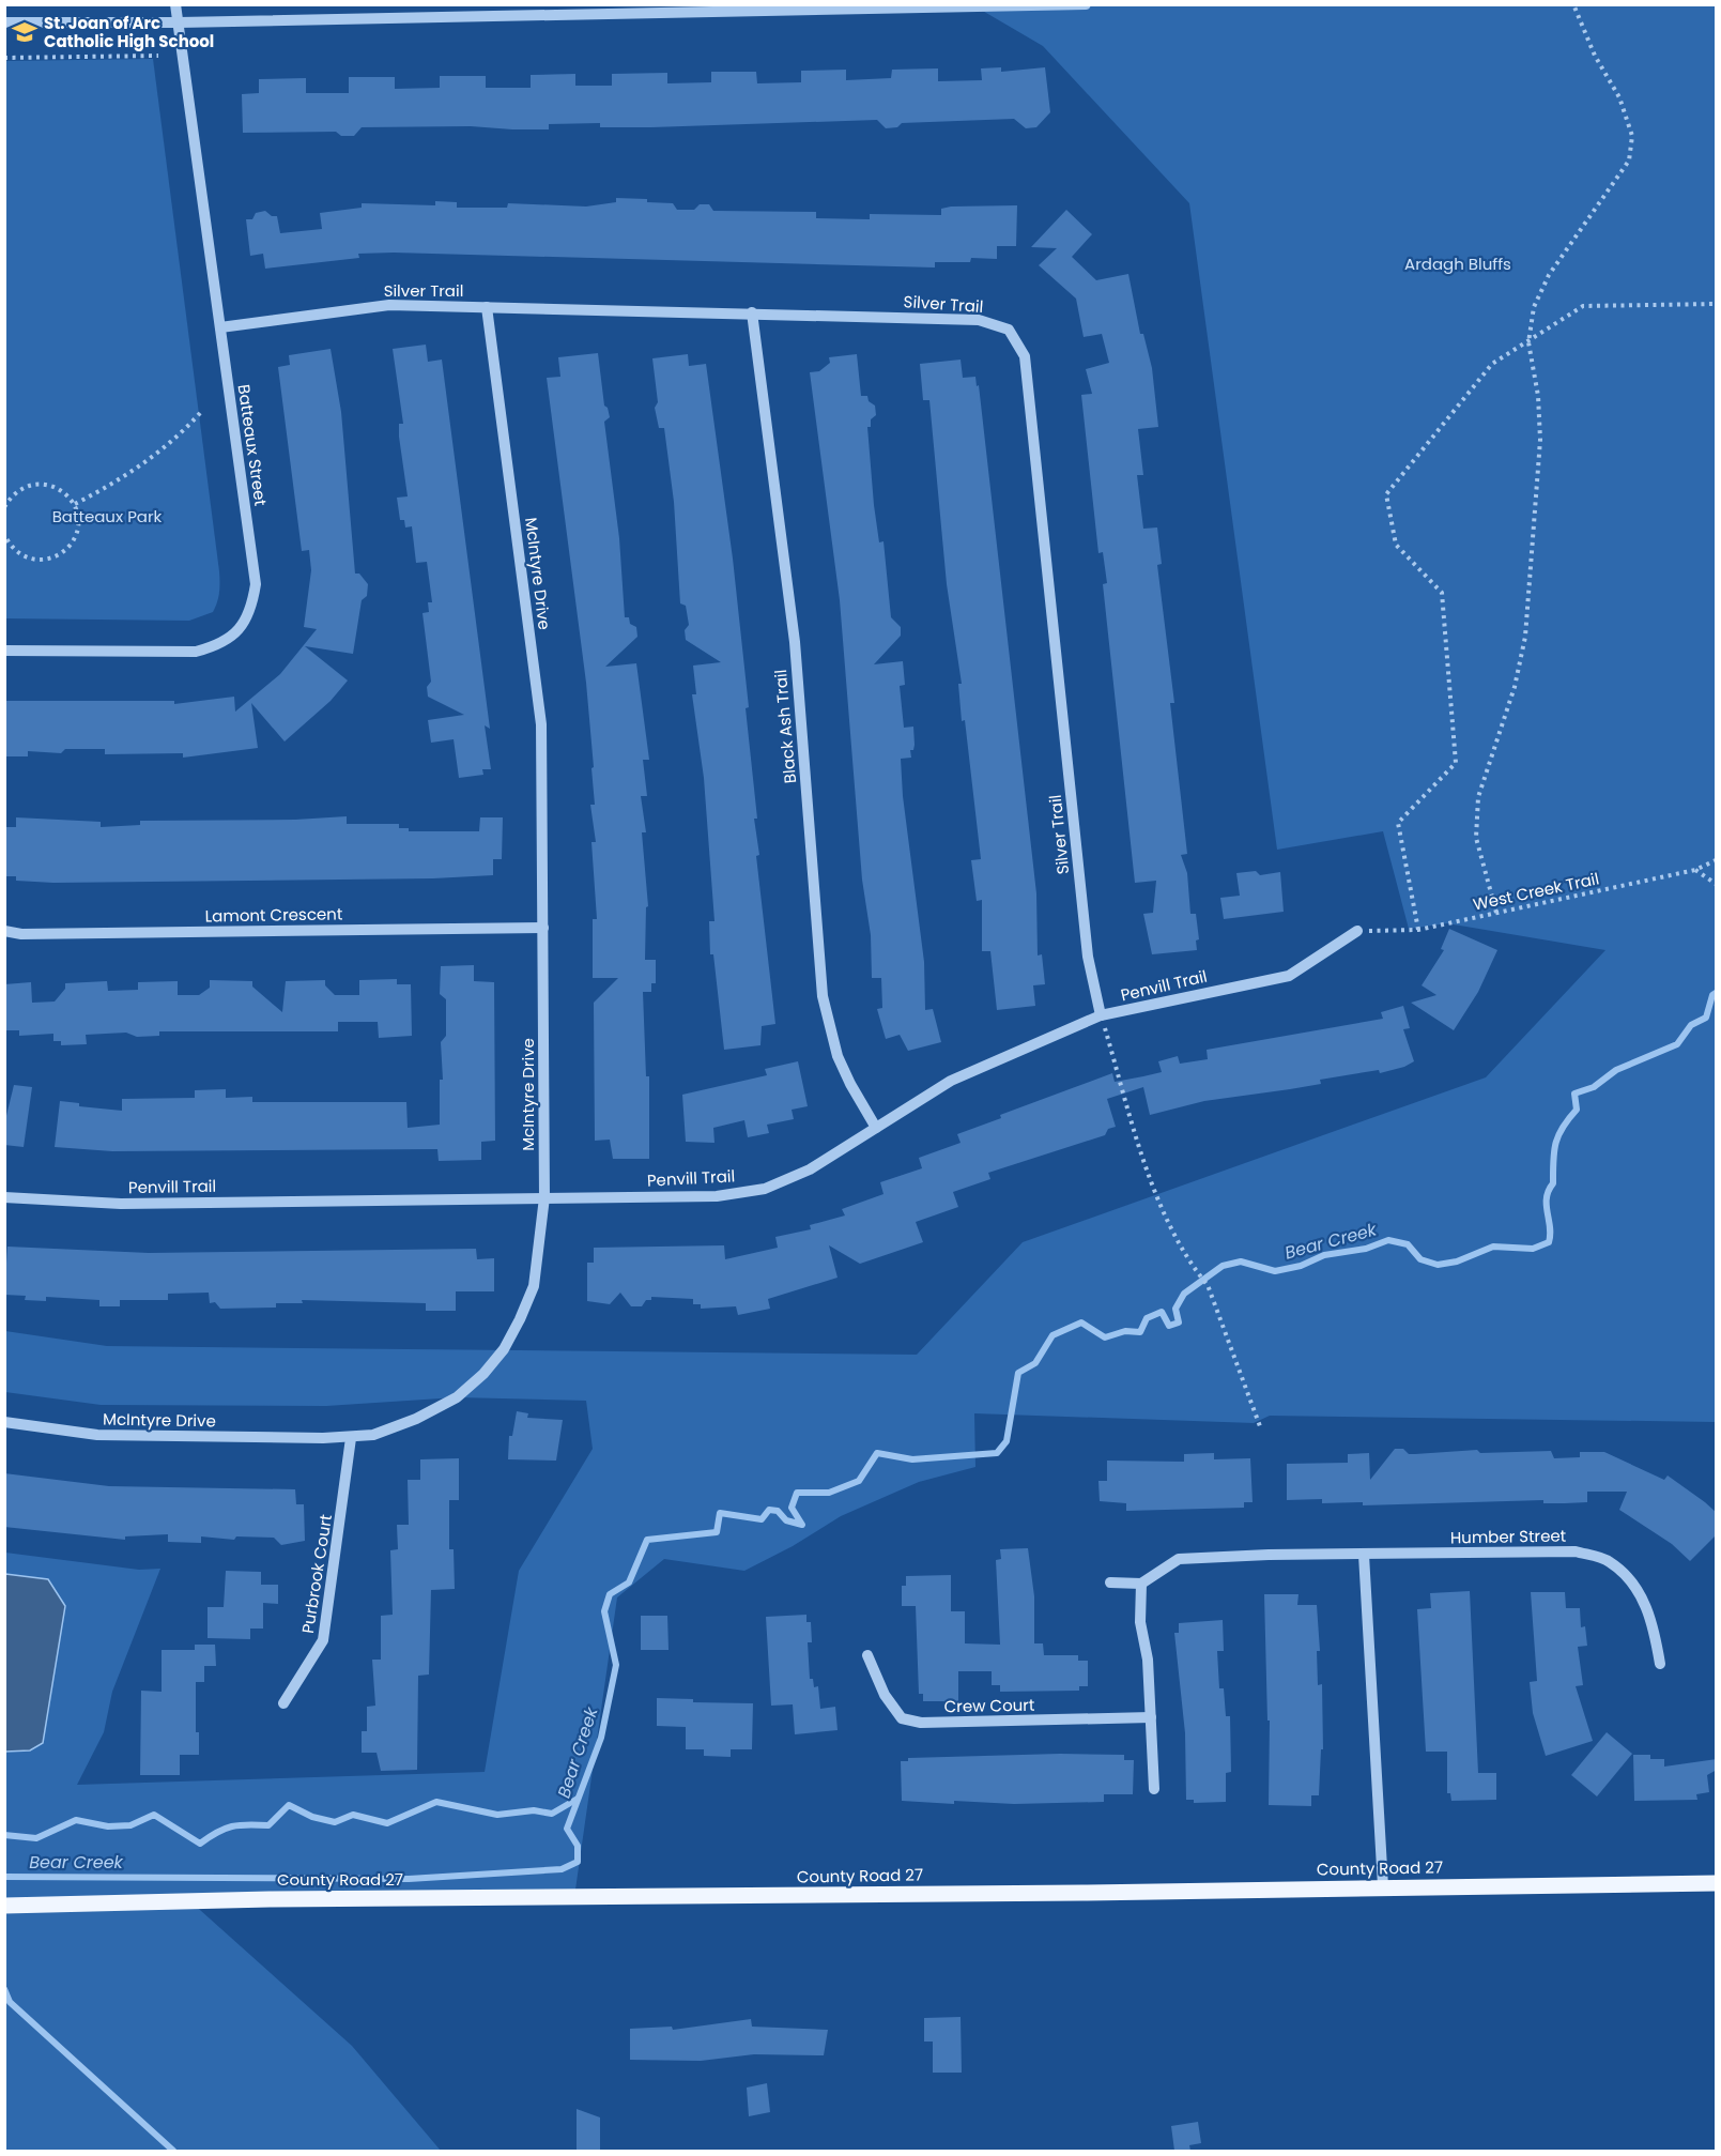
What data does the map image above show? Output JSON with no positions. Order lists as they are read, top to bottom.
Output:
{
  "streets": {
    "main road": ["County Road 27"],
    "street": [
      "Silver Trail",
      "Batteaux Street",
      "McIntyre Drive",
      "Black Ash Trail",
      "Lamont Crescent",
      "Penvill Trail",
      "Humber Street",
      "Purbrook Court",
      "Crew Court"
    ],
    "path": ["West Creek Trail"]
  },
  "crossings": [
    ["Silver Trail", "Batteaux Street"],
    ["Silver Trail", "McIntyre Drive"],
    ["Silver Trail", "Black Ash Trail"],
    ["Silver Trail", "Penvill Trail"],
    ["McIntyre Drive", "Lamont Crescent"],
    ["McIntyre Drive", "Penvill Trail"],
    ["McIntyre Drive", "Purbrook Court"],
    ["Black Ash Trail", "Penvill Trail"],
    ["West Creek Trail", "Penvill Trail"]
  ],
  "water": ["Bear Creek"],
  "parks": ["Ardagh Bluffs", "Batteaux Park"],
  "places": {
    "school or university": ["St. Joan of Arc Catholic High School"]
  }
}
